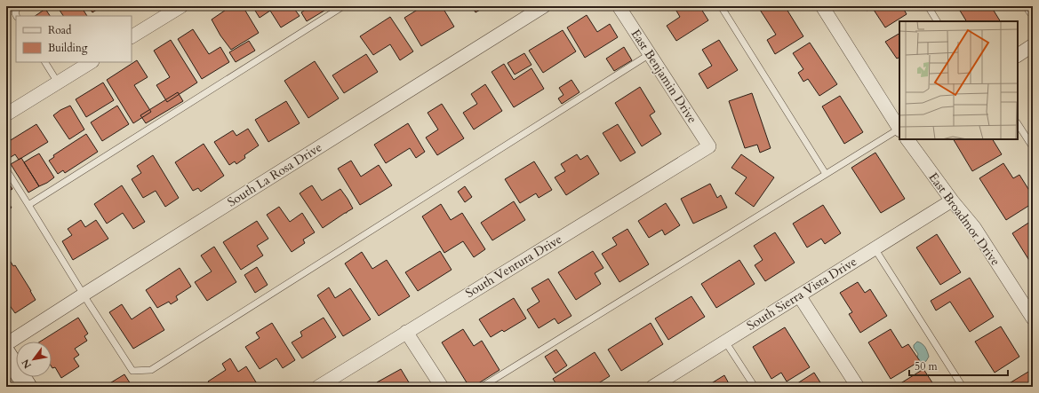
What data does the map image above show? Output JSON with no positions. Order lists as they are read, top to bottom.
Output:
{
  "streets": {
    "street": [
      "East Benjamin Drive",
      "South La Rosa Drive",
      "East Broadmor Drive",
      "South Ventura Drive",
      "South Sierra Vista Drive"
    ]
  },
  "crossings": [
    ["East Benjamin Drive", "South Ventura Drive"],
    ["East Broadmor Drive", "South Sierra Vista Drive"]
  ],
  "legend": ["Road", "Building"],
  "scale_bar": "50 m",
  "north": "bottom left"
}
